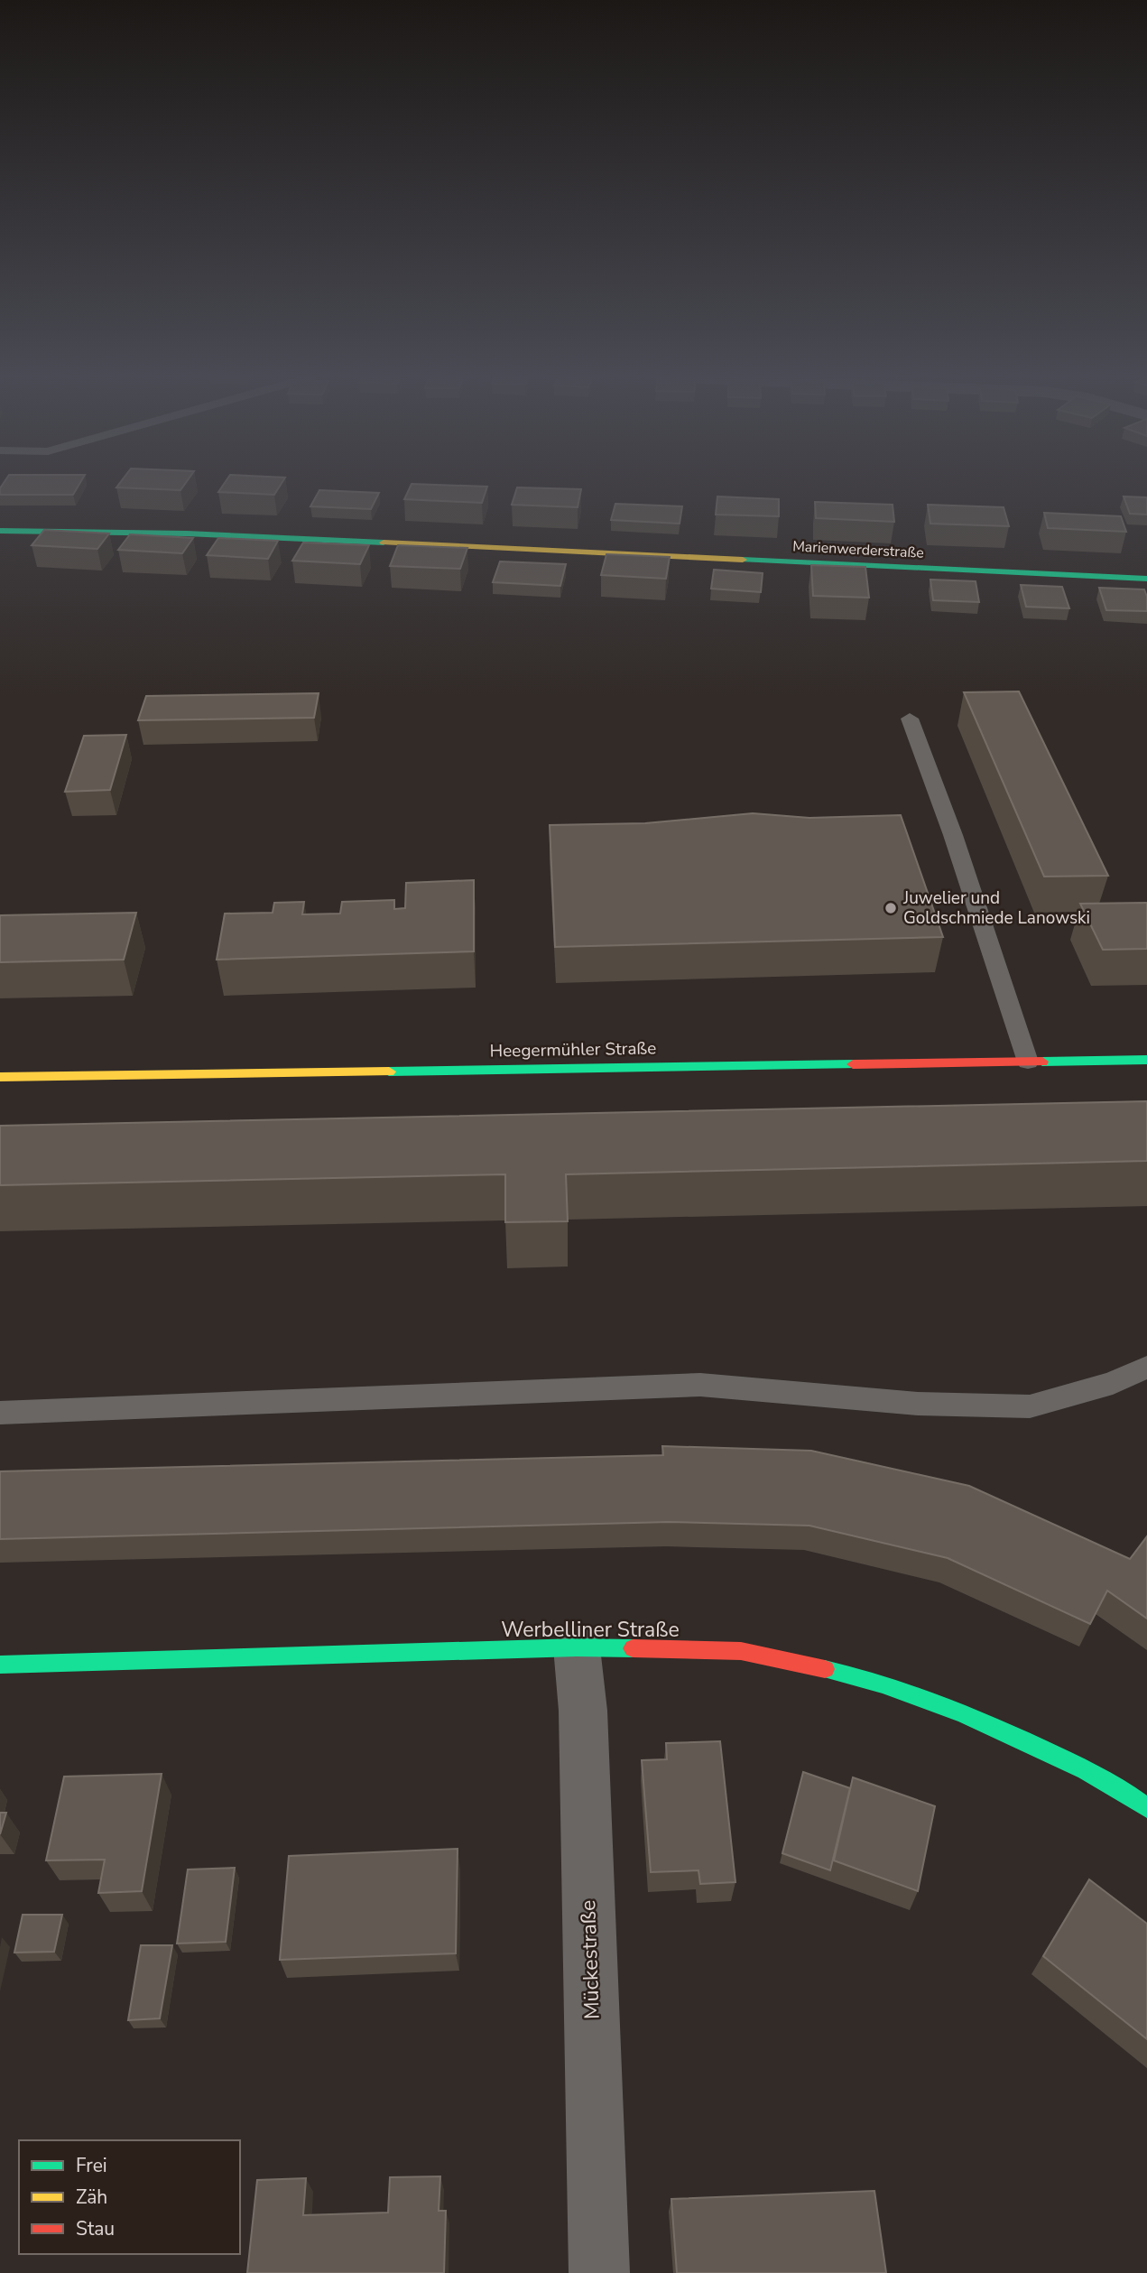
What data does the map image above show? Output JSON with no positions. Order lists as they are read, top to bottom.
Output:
{
  "streets": {
    "street": [
      "Marienwerderstraße",
      "Heegermühler Straße",
      "Werbelliner Straße",
      "Mückestraße"
    ]
  },
  "crossings": [
    ["Werbelliner Straße", "Mückestraße"]
  ],
  "places": ["Juwelier und Goldschmiede Lanowski"],
  "legend": ["Frei", "Zäh", "Stau"]
}
